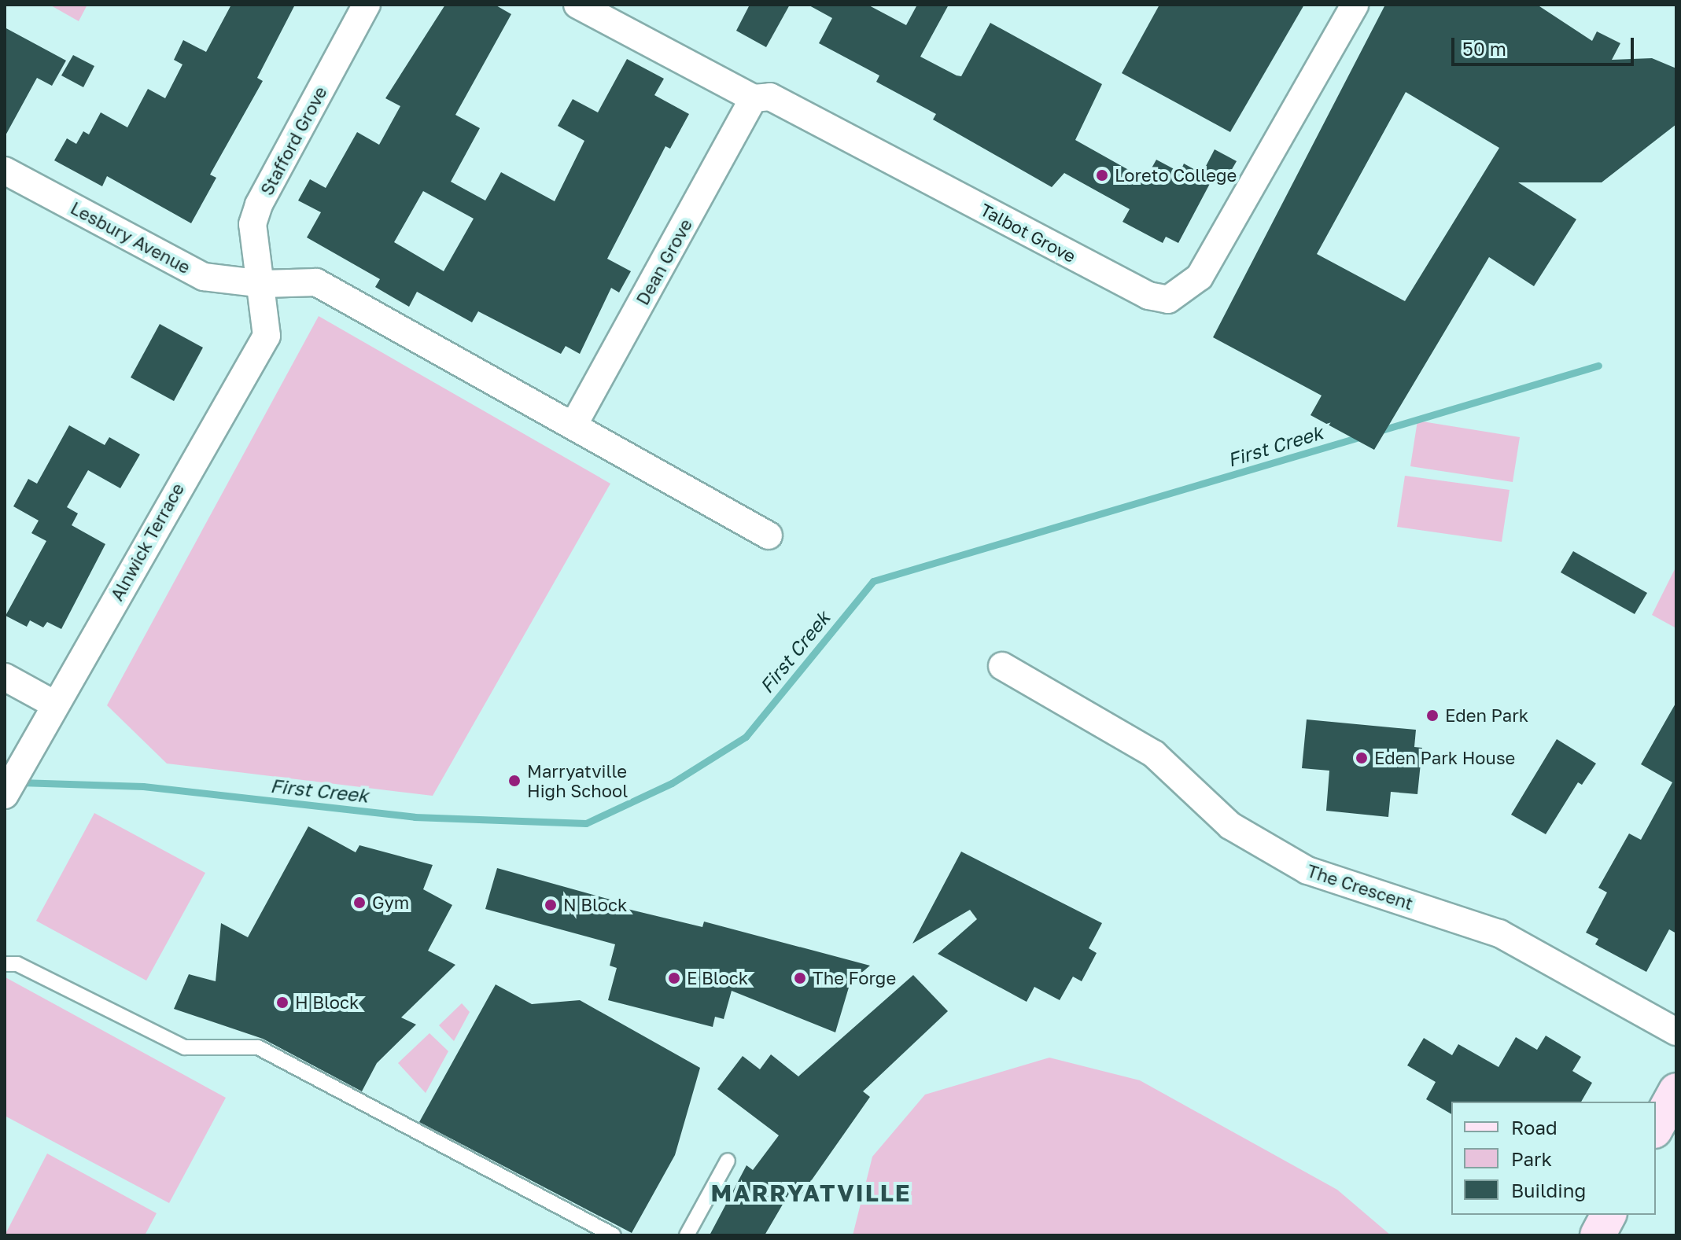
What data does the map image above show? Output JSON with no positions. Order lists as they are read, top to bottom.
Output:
{
  "streets": {
    "street": [
      "Stafford Grove",
      "Talbot Grove",
      "Lesbury Avenue",
      "Dean Grove",
      "Alnwick Terrace",
      "The Crescent"
    ]
  },
  "crossings": [
    ["Stafford Grove", "Lesbury Avenue"],
    ["Stafford Grove", "Alnwick Terrace"],
    ["Talbot Grove", "Dean Grove"],
    ["Lesbury Avenue", "Alnwick Terrace"]
  ],
  "districts": ["MARRYATVILLE"],
  "water": ["First Creek"],
  "places": [
    "Loreto College",
    "Eden Park",
    "Eden Park House",
    "Marryatville High School",
    "Gym",
    "N Block",
    "E Block",
    "The Forge",
    "H Block"
  ],
  "legend": ["Road", "Park", "Building"],
  "scale_bar": "50 m"
}
